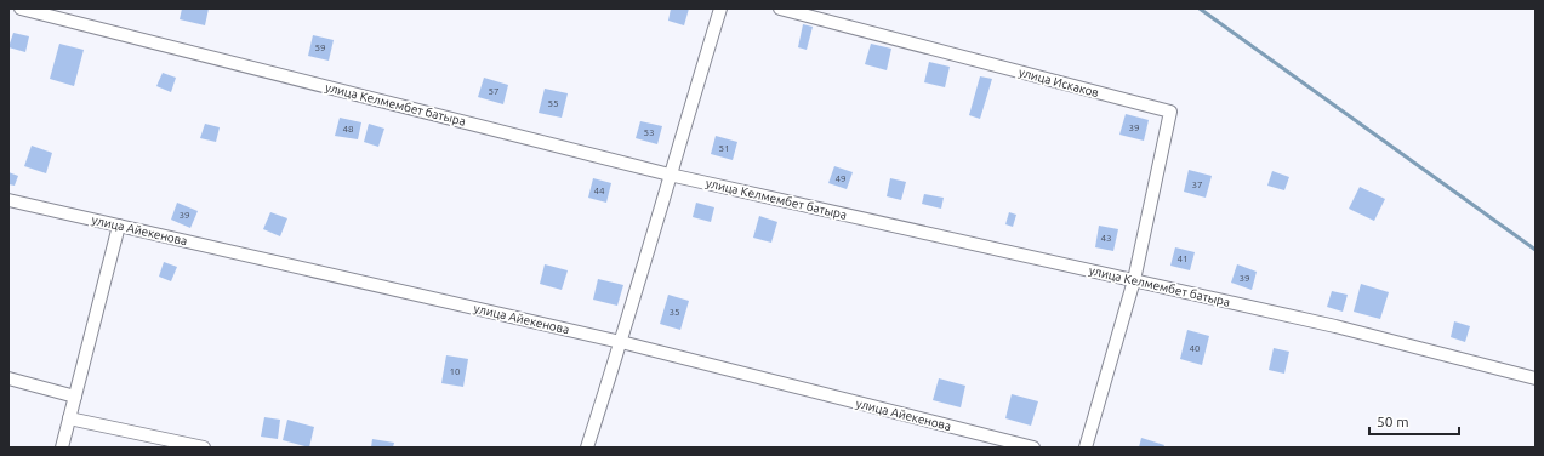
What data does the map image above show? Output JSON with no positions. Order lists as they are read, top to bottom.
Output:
{
  "streets": {
    "street": ["улица Искаков", "улица Келмембет батыра", "улица Айекенова"]
  },
  "crossings": [
    ["улица Искаков", "улица Келмембет батыра"]
  ],
  "house_numbers": [
    "59",
    "57",
    "55",
    "39",
    "48",
    "53",
    "51",
    "49",
    "37",
    "44",
    "39",
    "43",
    "41",
    "39",
    "35",
    "40",
    "10"
  ],
  "scale_bar": "50 m"
}
